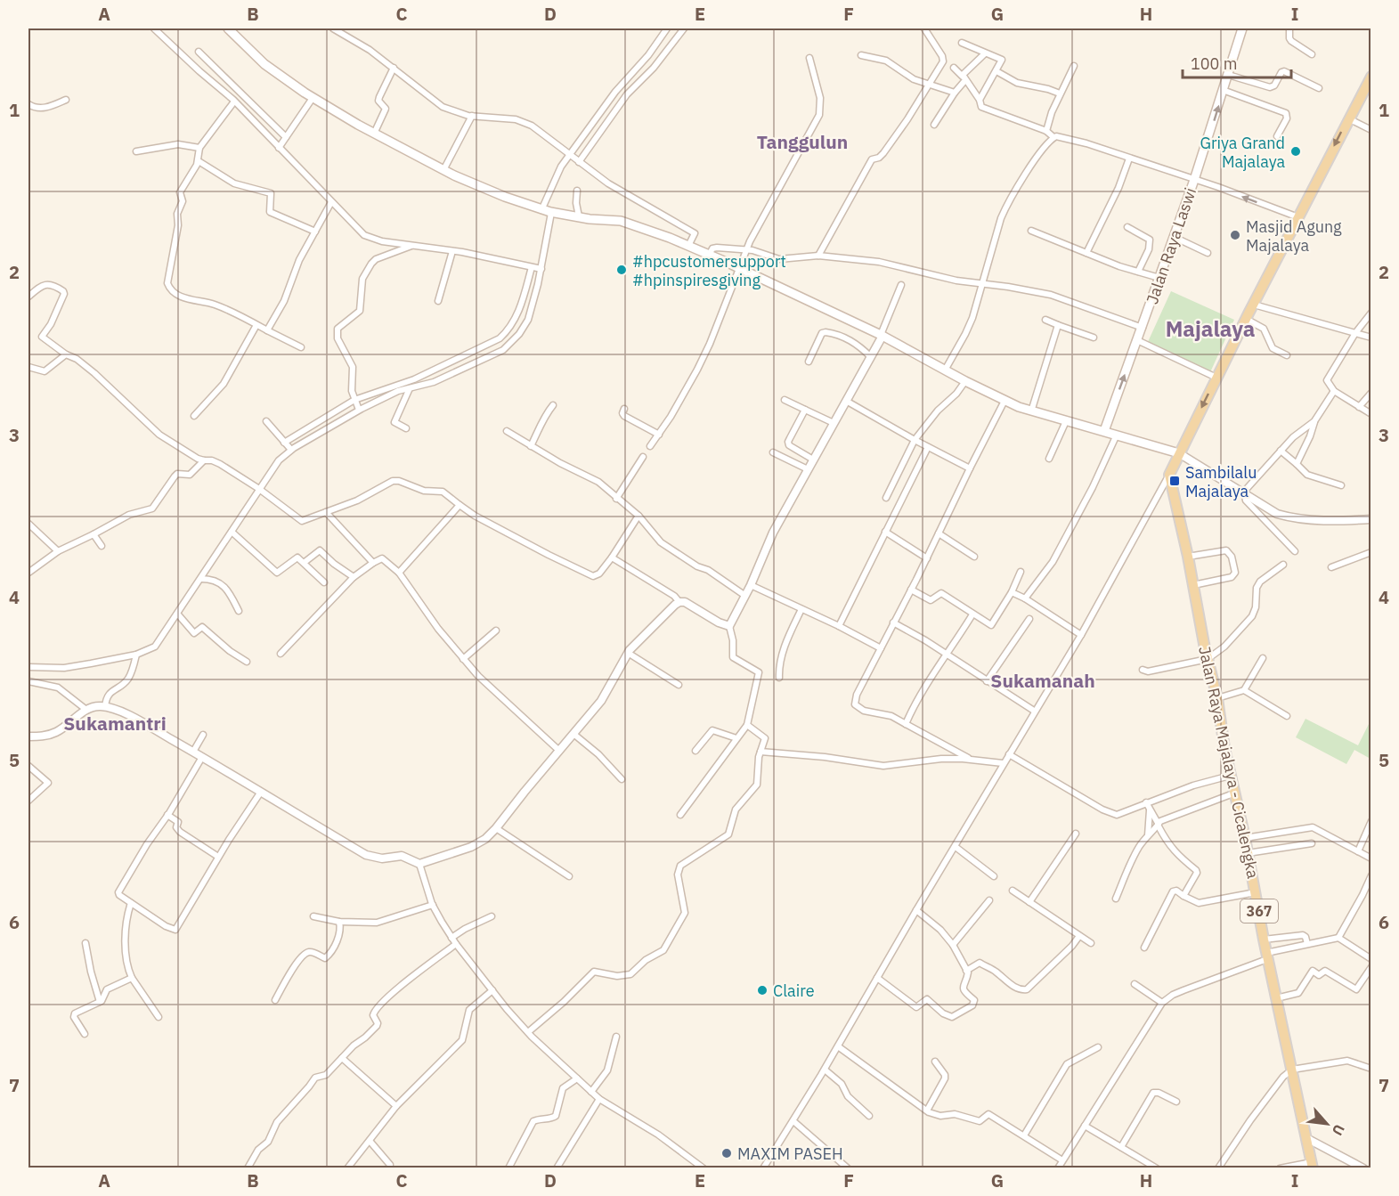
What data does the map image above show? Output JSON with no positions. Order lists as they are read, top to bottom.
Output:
{
  "streets": {
    "main road": ["Jalan Raya Laswi", "Jalan Raya Majalaya - Cicalengka", "367"]
  },
  "one_way": ["Jalan Raya Laswi"],
  "districts": [
    "Tanggulun",
    "Majalaya",
    "Sukamanah",
    "Sukamantri"
  ],
  "places": {
    "other": [
      "Griya Grand Majalaya",
      "Masjid Agung Majalaya",
      "#hpcustomersupport #hpinspiresgiving",
      "Claire",
      "MAXIM PASEH"
    ],
    "transit": ["Sambilalu Majalaya"]
  },
  "scale_bar": "100 m",
  "north": "bottom right",
  "grid": {
    "columns": [
      "A",
      "B",
      "C",
      "D",
      "E",
      "F",
      "G",
      "H",
      "I"
    ],
    "rows": [
      "1",
      "2",
      "3",
      "4",
      "5",
      "6",
      "7"
    ]
  }
}
